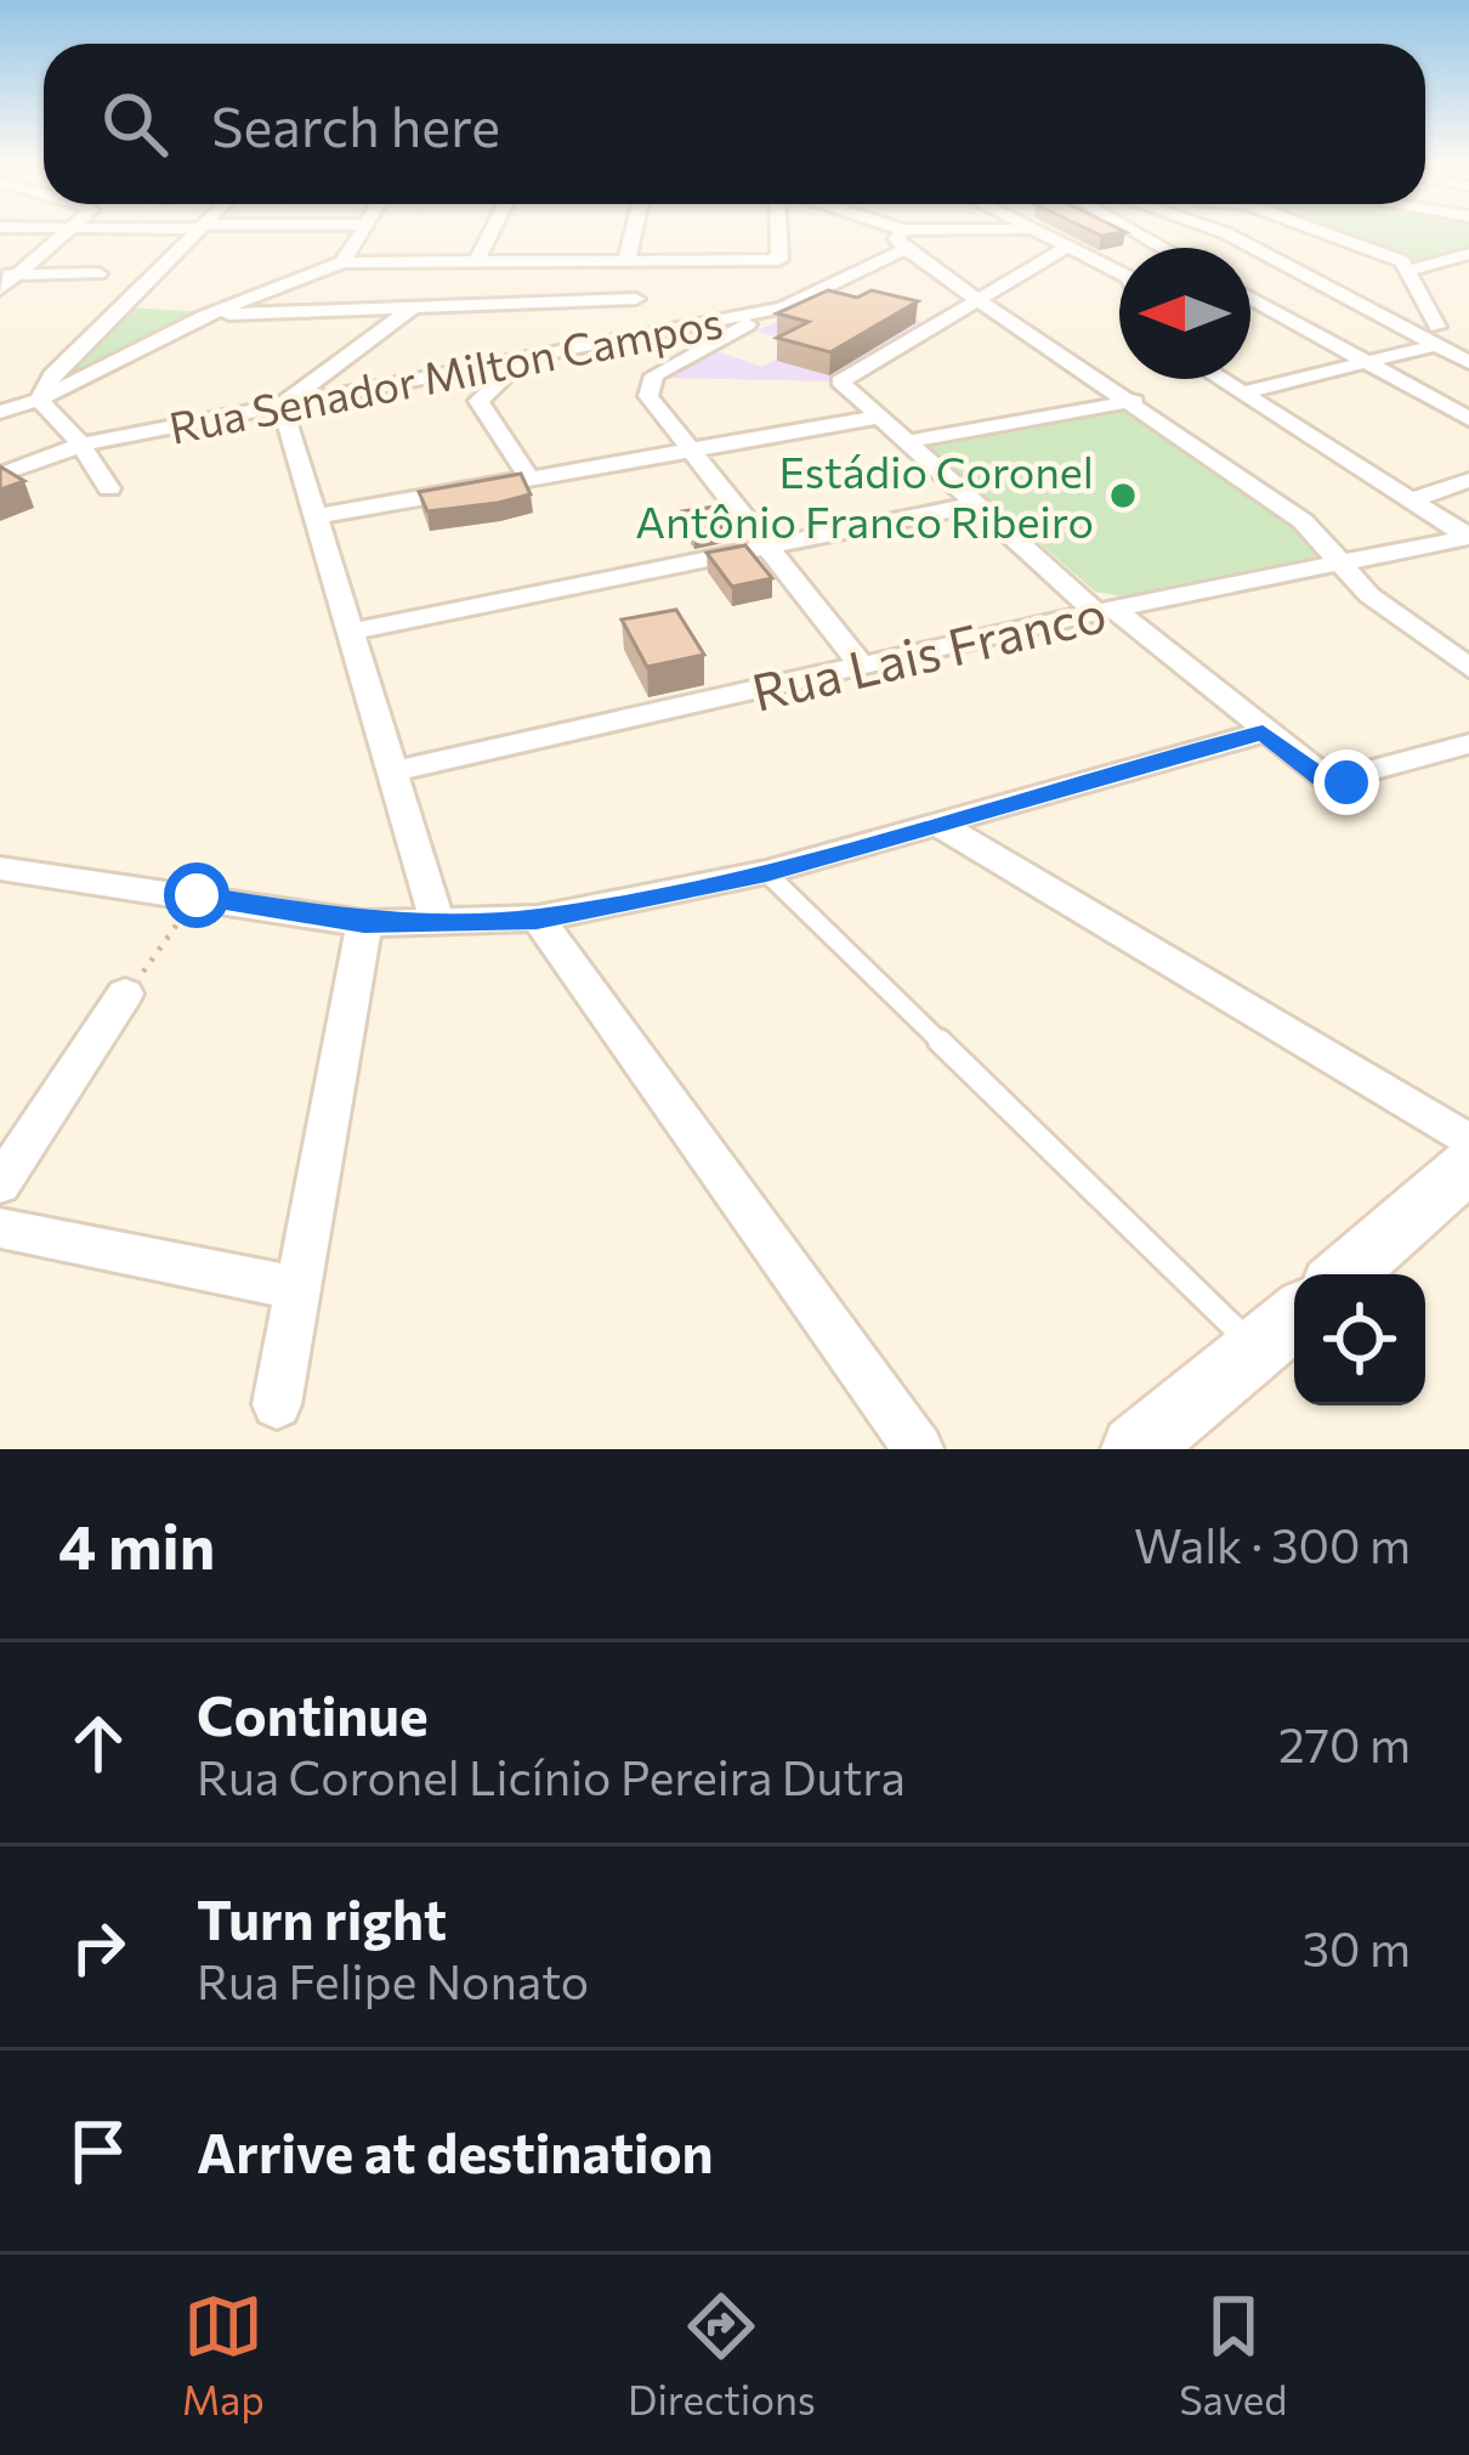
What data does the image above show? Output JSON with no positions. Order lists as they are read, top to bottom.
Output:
{
  "streets": {
    "street": ["Rua Senador Milton Campos", "Rua Lais Franco"]
  },
  "places": ["Estádio Coronel Antônio Franco Ribeiro"],
  "north": "left",
  "page": {
    "search": "Search here",
    "heading": ["4 min", "Walk · 300 m"],
    "list": [
      ["Continue", "Rua Coronel Licínio Pereira Dutra", "270 m"],
      ["Turn right", "Rua Felipe Nonato", "30 m"],
      "Arrive at destination"
    ],
    "nav": ["Map", "Directions", "Saved"]
  }
}
